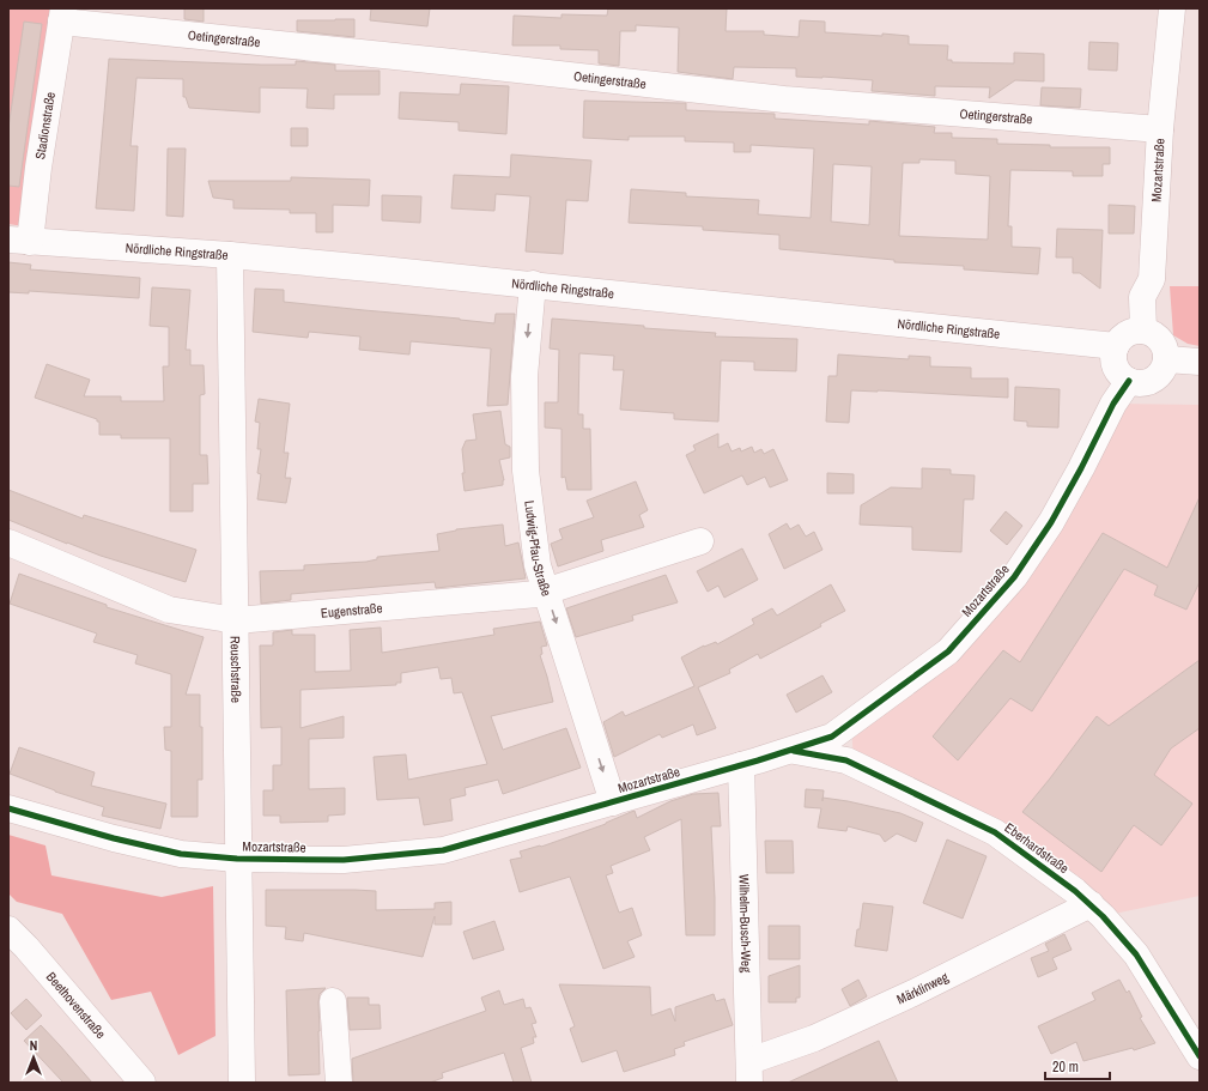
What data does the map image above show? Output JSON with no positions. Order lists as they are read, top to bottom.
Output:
{
  "streets": {
    "street": [
      "Oetingerstraße",
      "Stadionstraße",
      "Mozartstraße",
      "Nördliche Ringstraße",
      "Ludwig-Pfau-Straße",
      "Eugenstraße",
      "Reuschstraße",
      "Eberhardstraße",
      "Wilhelm-Busch-Weg",
      "Märklinweg",
      "Beethovenstraße"
    ]
  },
  "crossings": [
    ["Oetingerstraße", "Stadionstraße"],
    ["Oetingerstraße", "Mozartstraße"],
    ["Stadionstraße", "Nördliche Ringstraße"],
    ["Mozartstraße", "Nördliche Ringstraße"],
    ["Mozartstraße", "Ludwig-Pfau-Straße"],
    ["Mozartstraße", "Reuschstraße"],
    ["Mozartstraße", "Eberhardstraße"],
    ["Mozartstraße", "Wilhelm-Busch-Weg"],
    ["Nördliche Ringstraße", "Ludwig-Pfau-Straße"],
    ["Nördliche Ringstraße", "Reuschstraße"],
    ["Ludwig-Pfau-Straße", "Eugenstraße"],
    ["Eugenstraße", "Reuschstraße"],
    ["Eberhardstraße", "Märklinweg"],
    ["Wilhelm-Busch-Weg", "Märklinweg"]
  ],
  "one_way": ["Ludwig-Pfau-Straße"],
  "scale_bar": "20 m",
  "north": "top"
}
